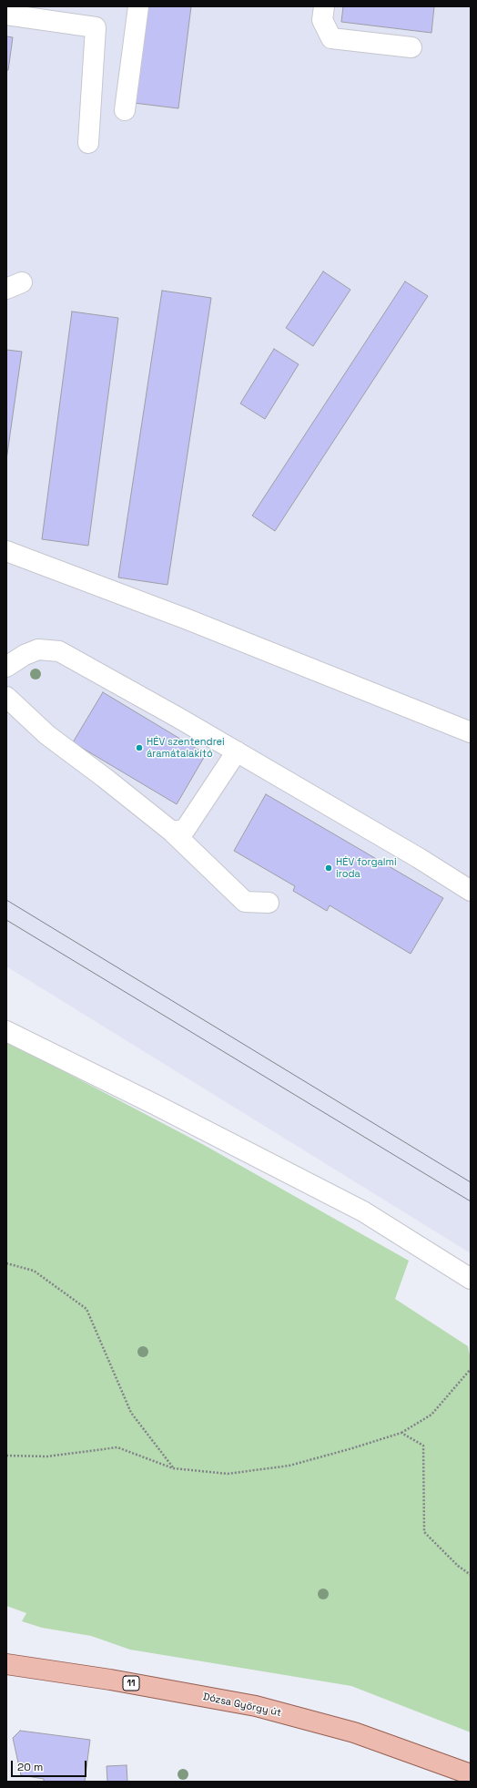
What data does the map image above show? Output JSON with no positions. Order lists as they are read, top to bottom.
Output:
{
  "streets": {
    "main road": ["11", "Dózsa György út"]
  },
  "places": ["HÉV szentendrei áramátalakító", "HÉV forgalmi iroda"],
  "scale_bar": "20 m"
}
